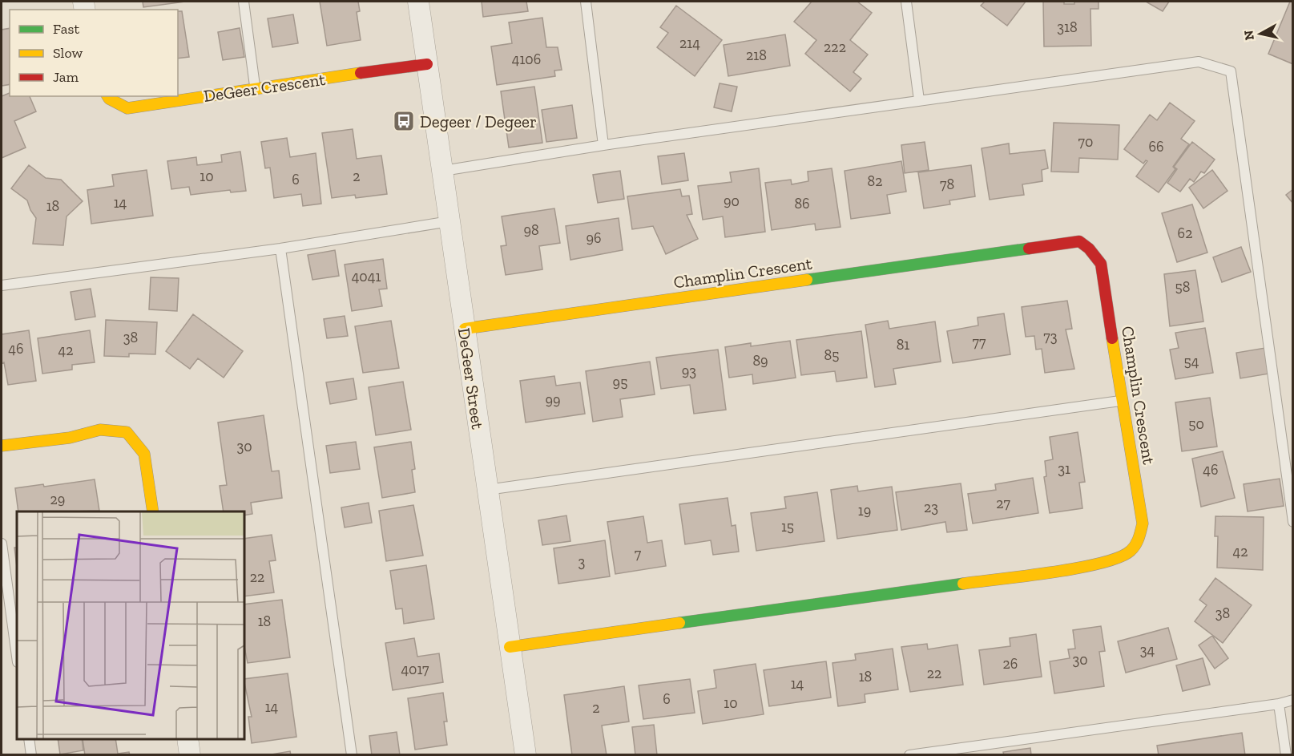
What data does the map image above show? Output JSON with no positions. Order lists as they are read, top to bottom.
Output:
{
  "streets": {
    "street": ["DeGeer Crescent", "Champlin Crescent", "DeGeer Street"]
  },
  "crossings": [
    ["DeGeer Crescent", "DeGeer Street"],
    ["Champlin Crescent", "DeGeer Street"]
  ],
  "places": {
    "bus stop": ["Degeer / Degeer"]
  },
  "house_numbers": [
    "318",
    "214",
    "222",
    "218",
    "4106",
    "70",
    "66",
    "10",
    "2",
    "6",
    "82",
    "78",
    "90",
    "14",
    "86",
    "18",
    "98",
    "62",
    "96",
    "4041",
    "58",
    "73",
    "38",
    "77",
    "81",
    "46",
    "42",
    "85",
    "89",
    "54",
    "93",
    "95",
    "99",
    "50",
    "30",
    "31",
    "46",
    "29",
    "27",
    "23",
    "19",
    "15",
    "42",
    "7",
    "3",
    "22",
    "38",
    "18",
    "34",
    "30",
    "26",
    "4017",
    "22",
    "18",
    "14",
    "6",
    "10",
    "14",
    "2"
  ],
  "legend": ["Fast", "Slow", "Jam"],
  "north": "left"
}
